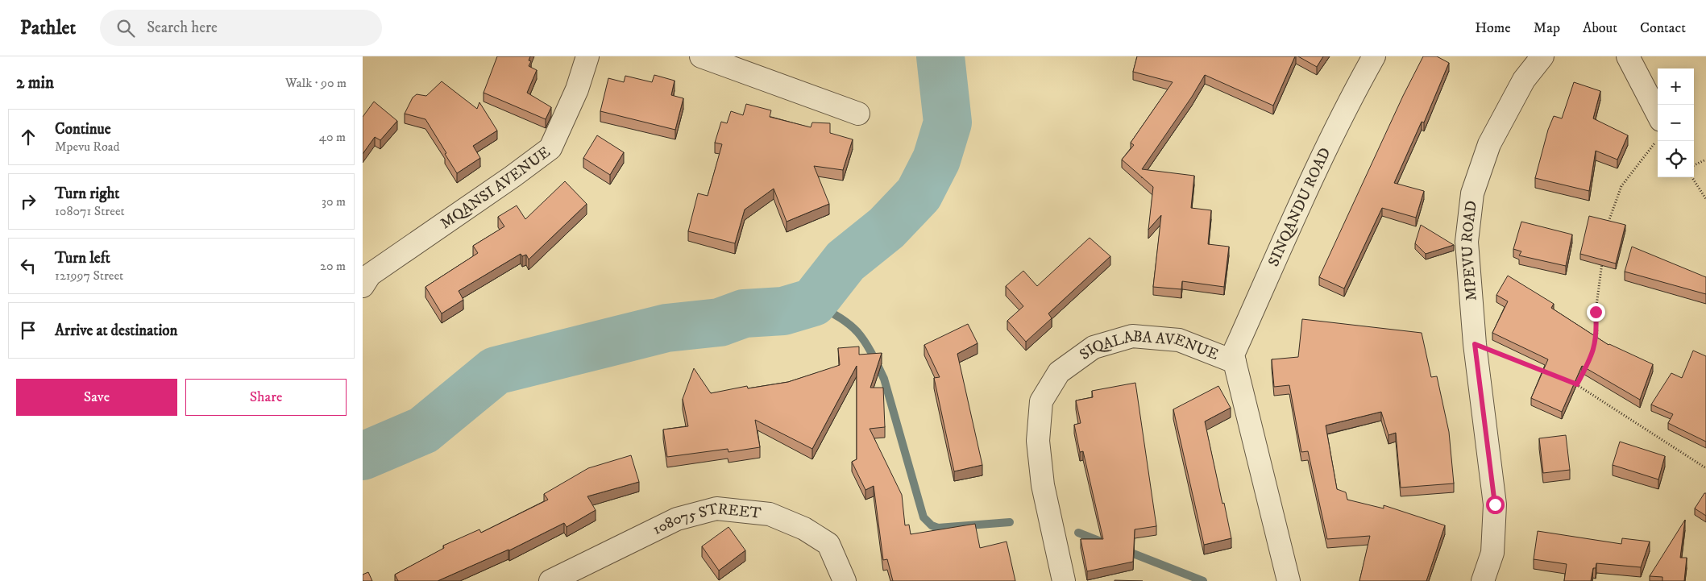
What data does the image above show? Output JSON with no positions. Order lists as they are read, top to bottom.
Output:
{
  "streets": {
    "street": [
      "MQANSI AVENUE",
      "SINQANDU ROAD",
      "MPEVU ROAD",
      "SIQALABA AVENUE",
      "108075 STREET"
    ]
  },
  "crossings": [
    ["SINQANDU ROAD", "SIQALABA AVENUE"]
  ],
  "page": {
    "header": "Pathlet",
    "search": "Search here",
    "nav": [
      "Home",
      "Map",
      "About",
      "Contact"
    ],
    "heading": ["2 min", "Walk · 90 m"],
    "map_buttons": ["+", "−"],
    "list": [
      ["Continue", "Mpevu Road", "40 m"],
      ["Turn right", "108071 Street", "30 m"],
      ["Turn left", "121997 Street", "20 m"],
      "Arrive at destination"
    ],
    "buttons": ["Save", "Share"]
  }
}
